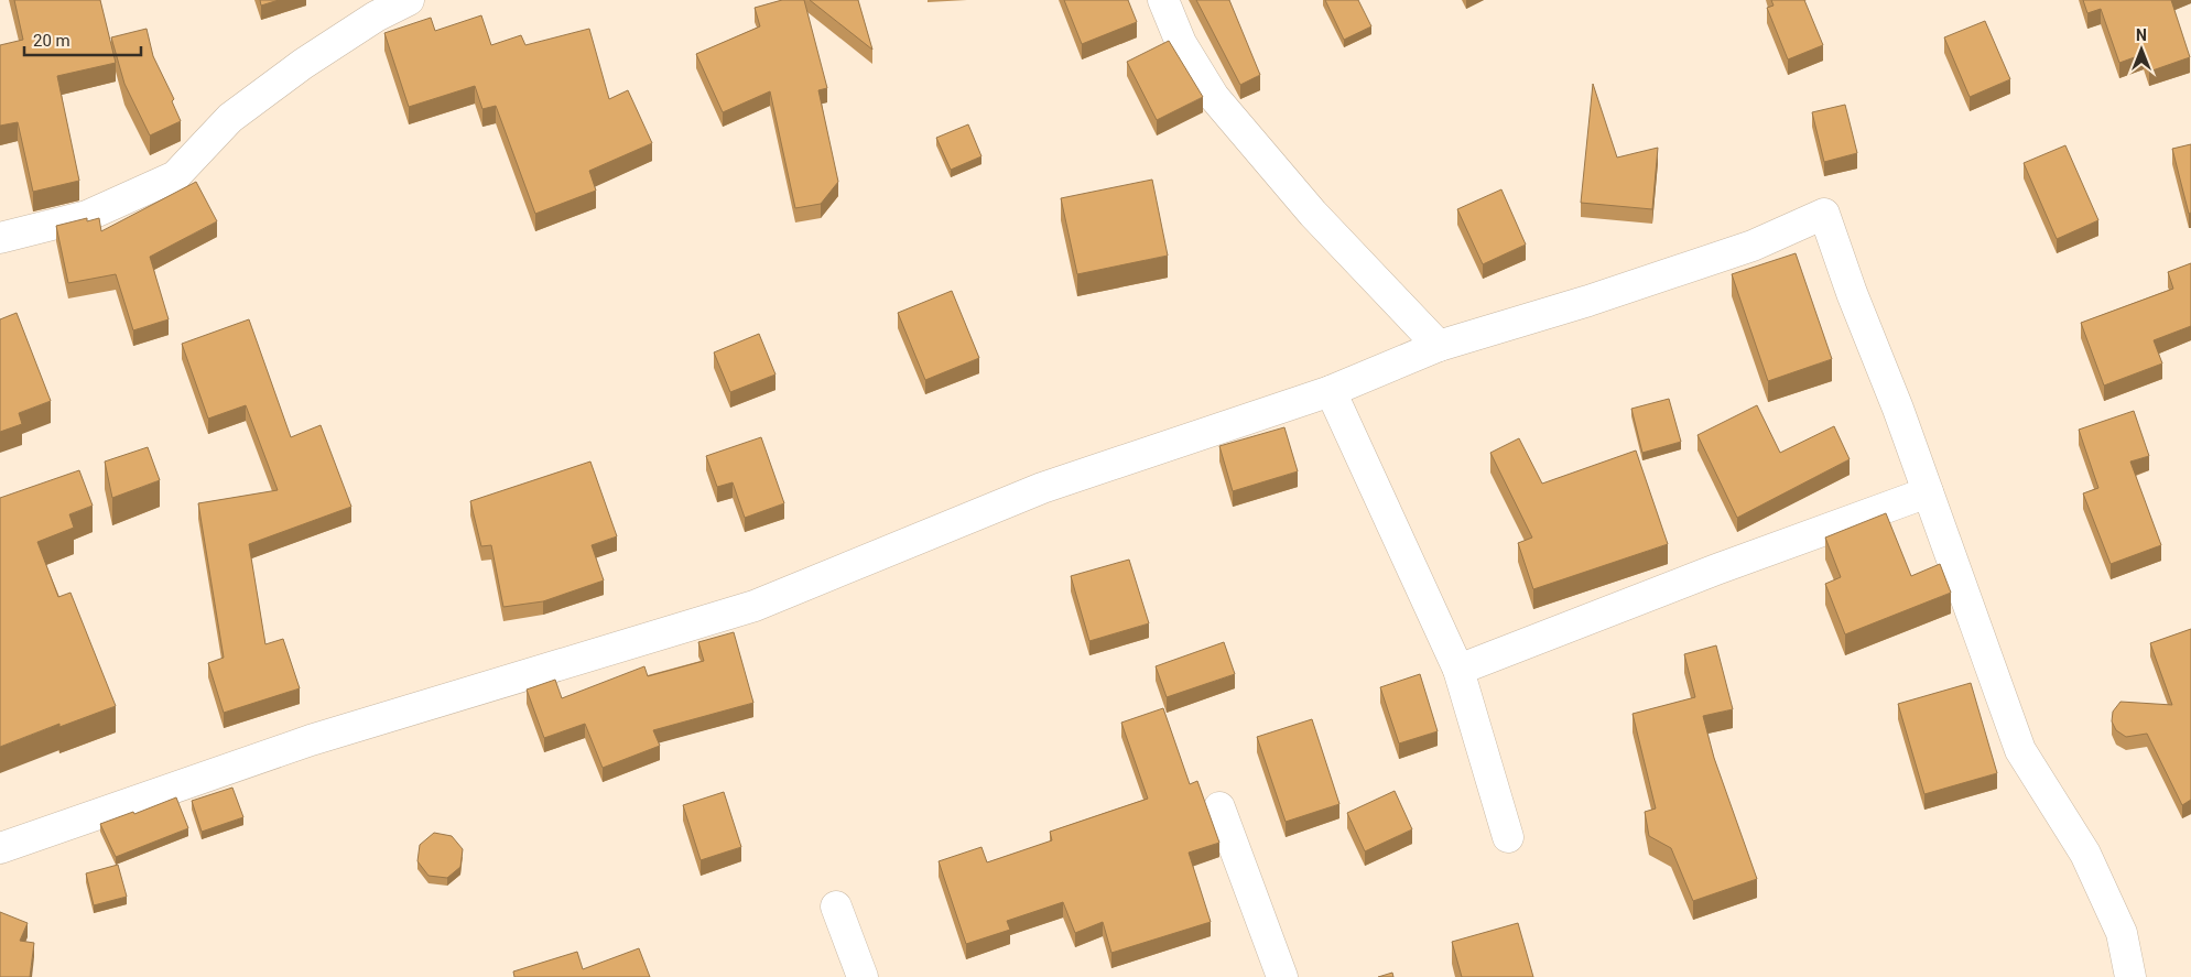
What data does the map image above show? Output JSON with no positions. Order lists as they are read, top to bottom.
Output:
{
  "scale_bar": "20 m",
  "north": "top"
}
